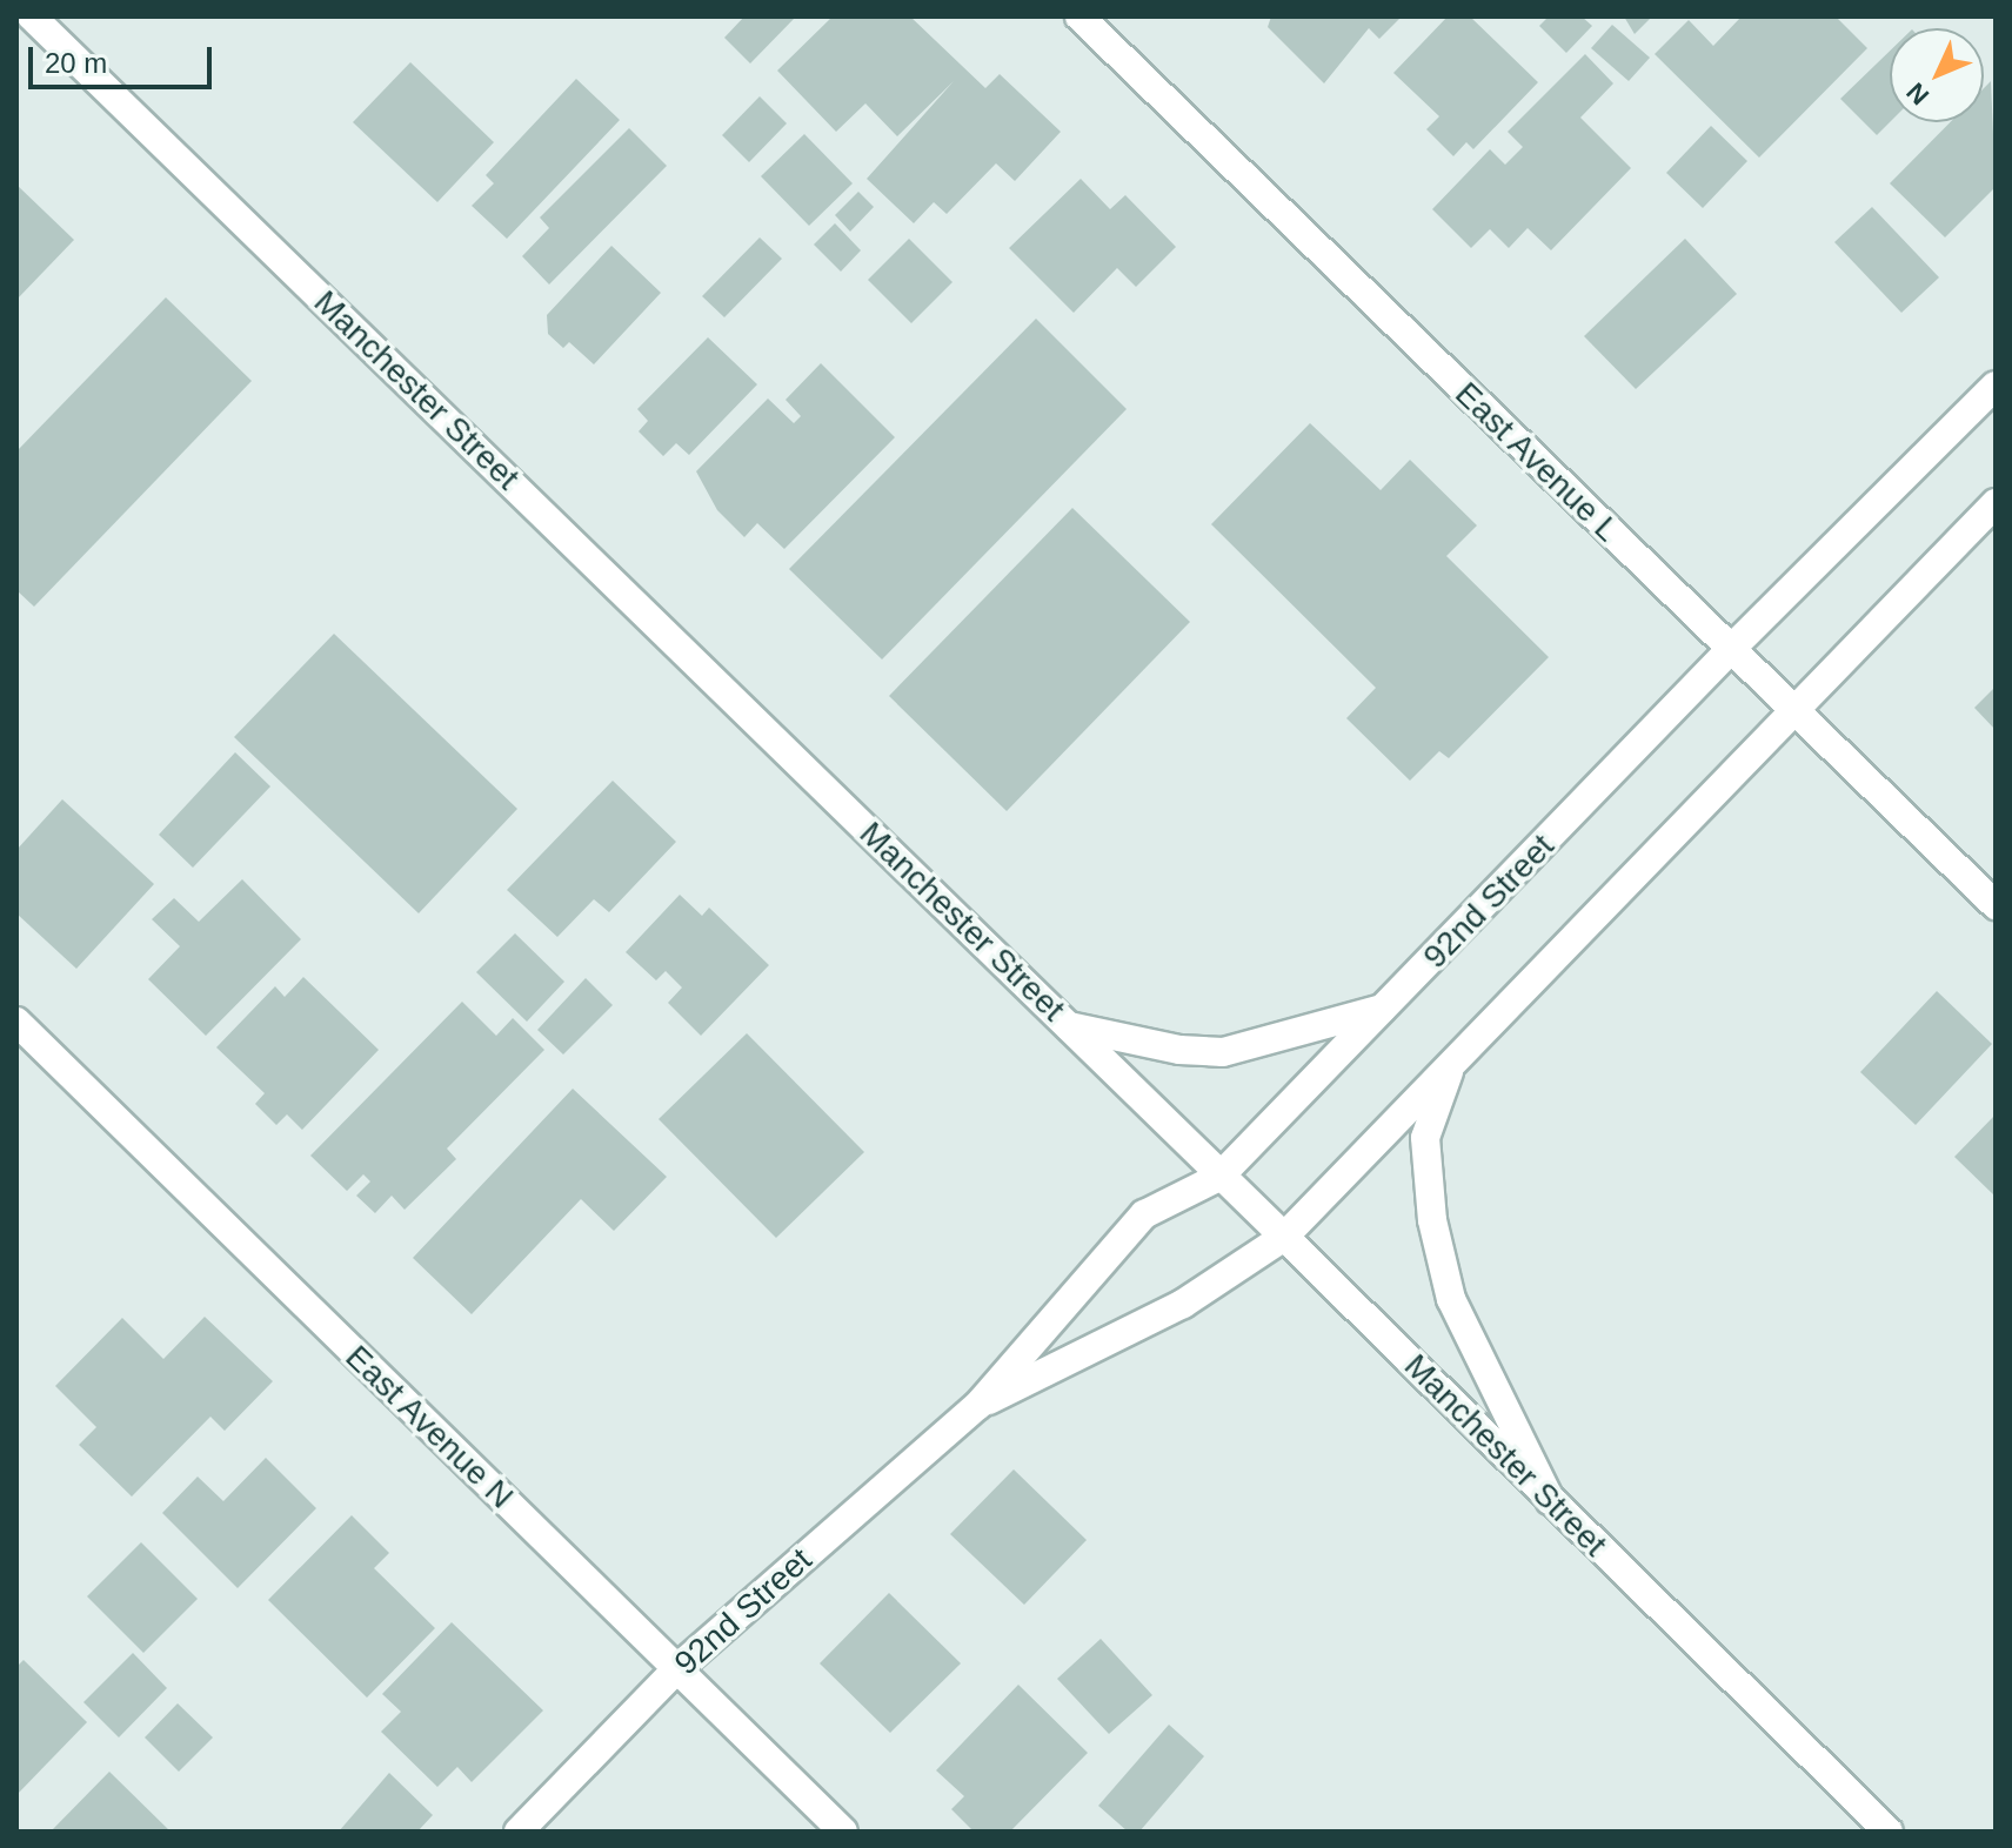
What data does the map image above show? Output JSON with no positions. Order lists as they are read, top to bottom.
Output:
{
  "streets": {
    "main road": [
      "Manchester Street",
      "East Avenue L",
      "92nd Street",
      "East Avenue N"
    ]
  },
  "crossings": [
    ["Manchester Street", "92nd Street"],
    ["East Avenue L", "92nd Street"],
    ["92nd Street", "East Avenue N"]
  ],
  "scale_bar": "20 m",
  "north": "bottom left"
}
